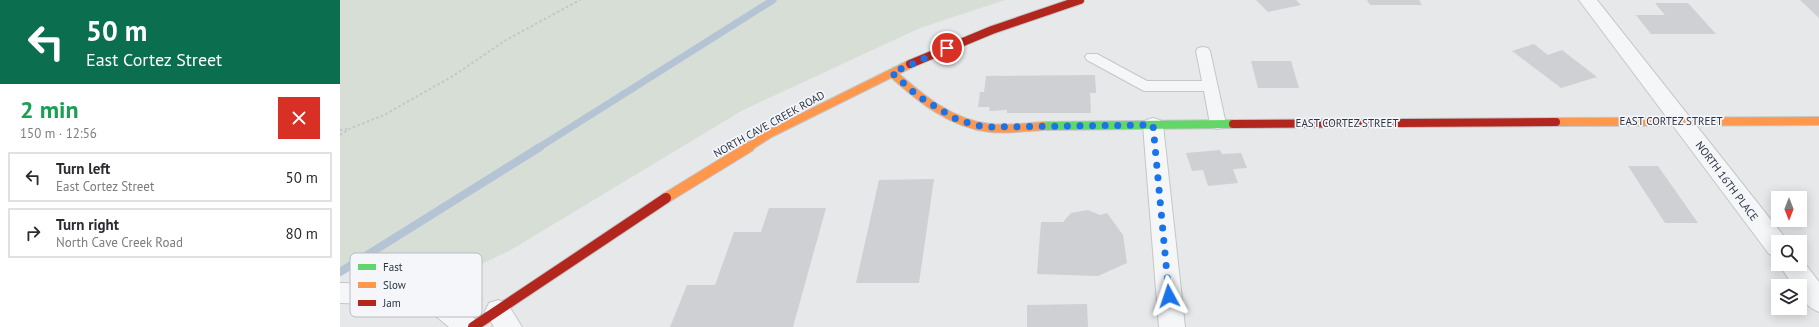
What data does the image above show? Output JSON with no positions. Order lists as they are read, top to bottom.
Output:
{
  "streets": {
    "street": ["EAST CORTEZ STREET", "NORTH CAVE CREEK ROAD", "NORTH 16TH PLACE"]
  },
  "crossings": [
    ["EAST CORTEZ STREET", "NORTH CAVE CREEK ROAD"],
    ["EAST CORTEZ STREET", "NORTH 16TH PLACE"]
  ],
  "legend": ["Fast", "Slow", "Jam"],
  "north": "bottom",
  "page": {
    "turn": ["50 m", "East Cortez Street"],
    "heading": ["2 min", "150 m · 12:56"],
    "list": [
      {
        "name": "Turn left",
        "note": "East Cortez Street",
        "value": "50 m"
      },
      {
        "name": "Turn right",
        "note": "North Cave Creek Road",
        "value": "80 m"
      }
    ]
  }
}
